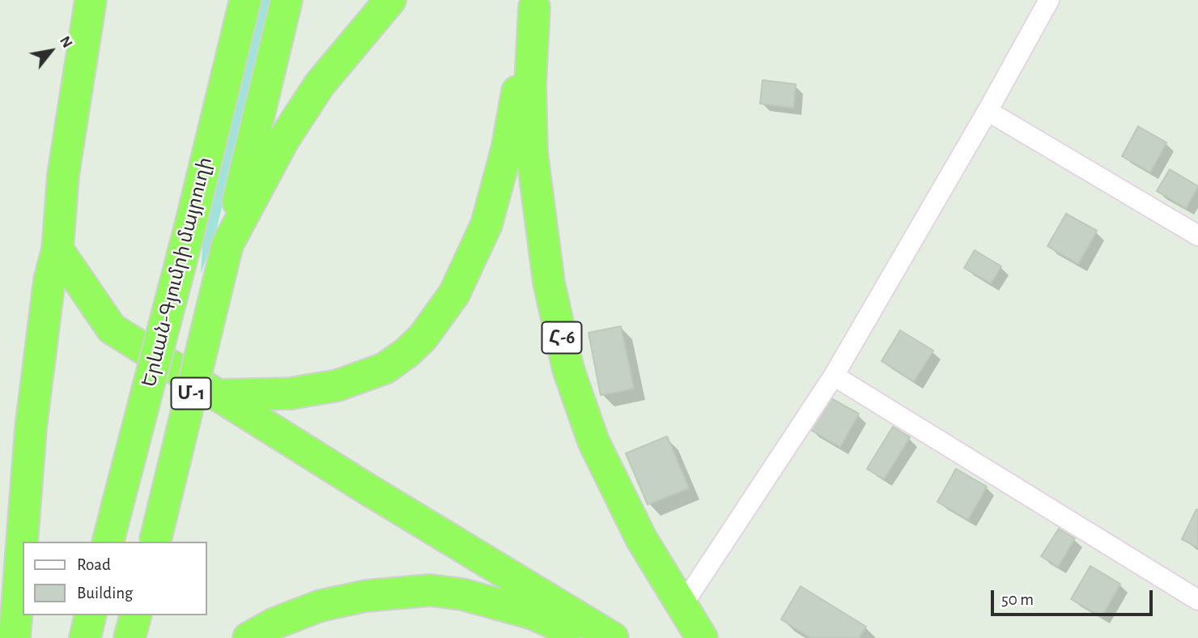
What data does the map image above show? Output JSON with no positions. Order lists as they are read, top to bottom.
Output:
{
  "streets": {
    "highway": ["Երևան-Գյումրի մայրուղի", "Հ-6", "Մ-1"]
  },
  "legend": ["Road", "Building"],
  "scale_bar": "50 m",
  "north": "top right"
}
